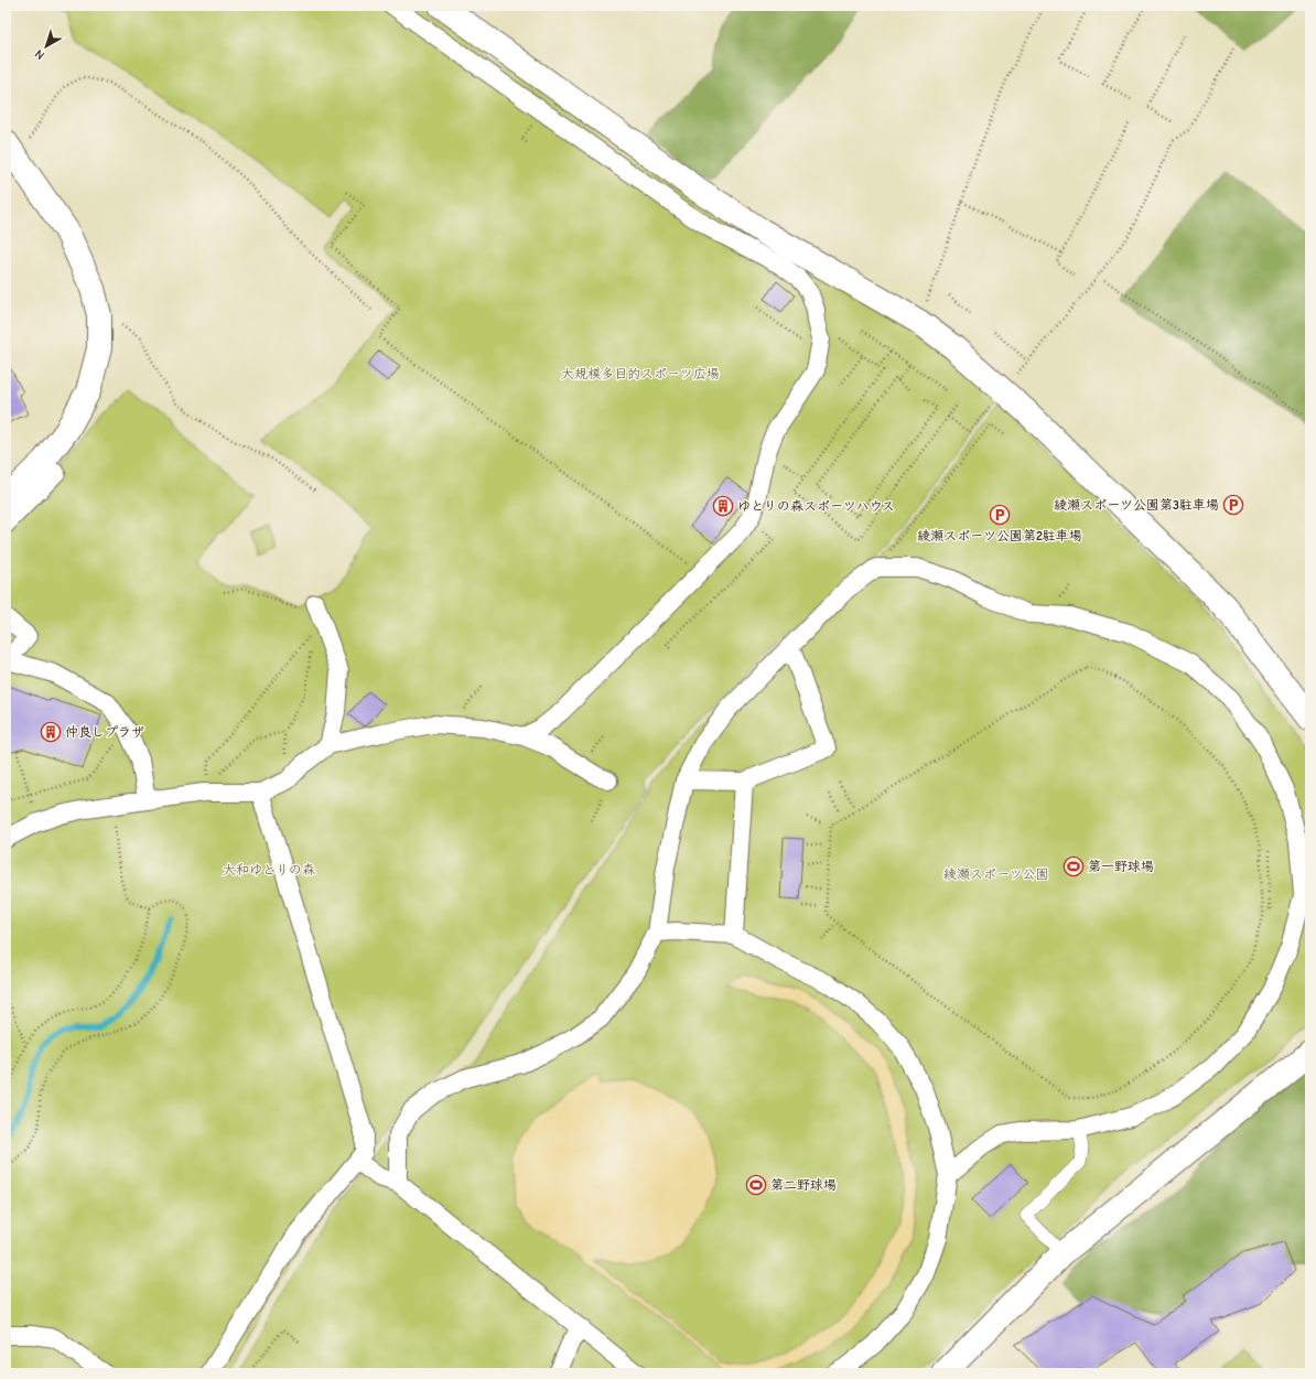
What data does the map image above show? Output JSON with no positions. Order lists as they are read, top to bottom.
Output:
{
  "parks": ["大規模多目的スポーツ広場", "大和ゆとりの森", "綾瀬スポーツ公園"],
  "places": {
    "parking": ["綾瀬スポーツ公園第3駐車場", "綾瀬スポーツ公園第2駐車場"],
    "building": ["ゆとりの森スポーツハウス", "仲良しプラザ"],
    "sports": ["第一野球場", "第二野球場"]
  },
  "north": "bottom left"
}
